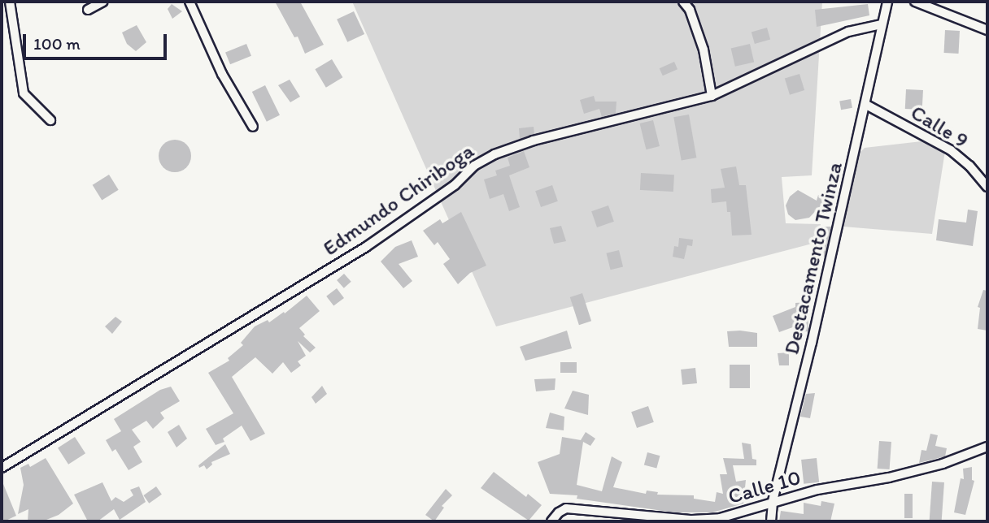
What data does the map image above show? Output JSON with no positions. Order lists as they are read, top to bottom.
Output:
{
  "streets": {
    "street": [
      "Calle 9",
      "Edmundo Chiriboga",
      "Destacamento Twinza",
      "Calle 10"
    ]
  },
  "crossings": [
    ["Calle 9", "Destacamento Twinza"],
    ["Edmundo Chiriboga", "Destacamento Twinza"],
    ["Destacamento Twinza", "Calle 10"]
  ],
  "scale_bar": "100 m"
}
